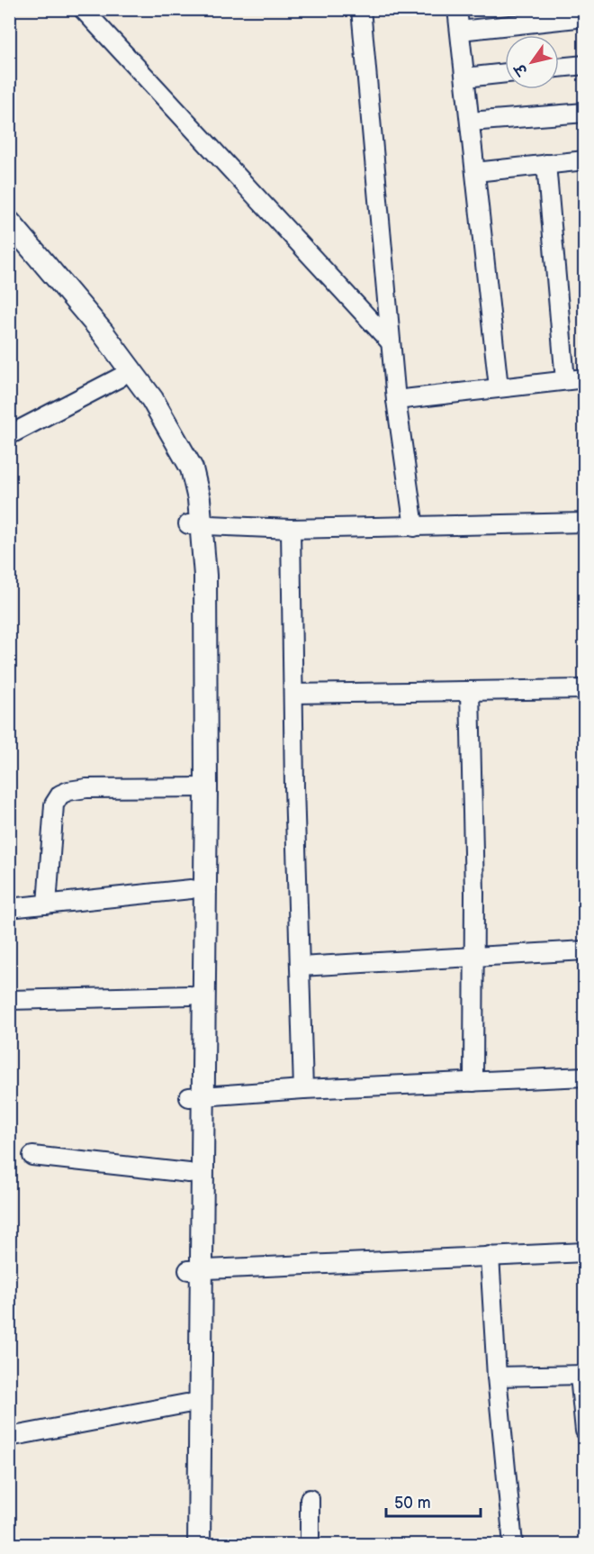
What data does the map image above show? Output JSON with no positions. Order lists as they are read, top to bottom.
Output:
{
  "scale_bar": "50 m",
  "north": "bottom left"
}
